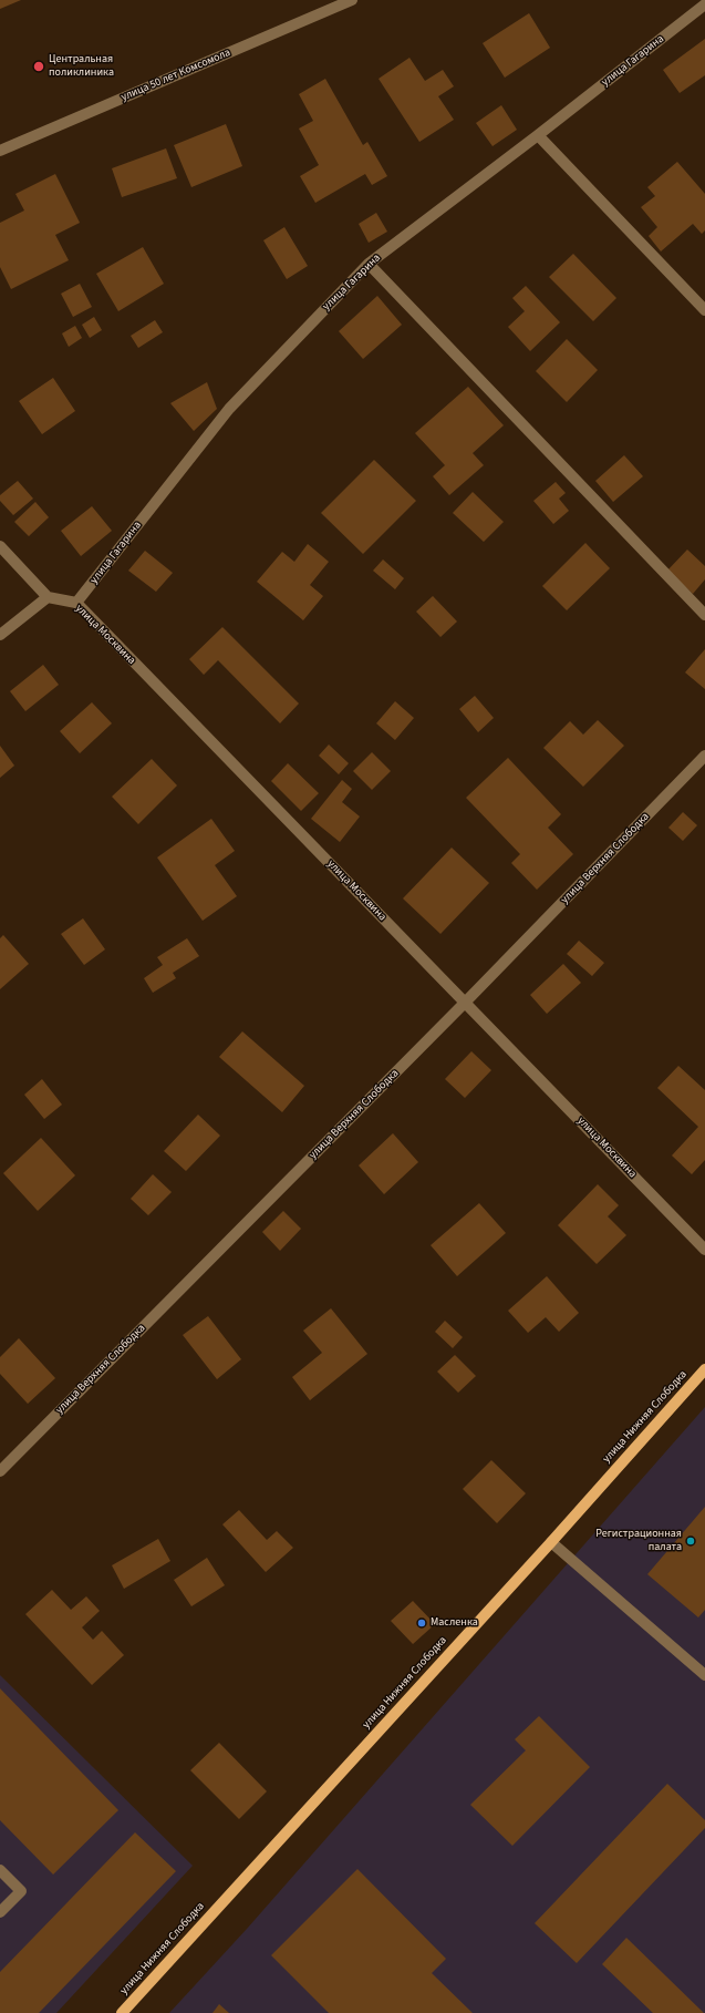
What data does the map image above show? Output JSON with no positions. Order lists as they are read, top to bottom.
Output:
{
  "streets": {
    "main road": ["улица Нижняя Слободка"],
    "street": [
      "улица Гагарина",
      "улица 50 лет Комсомола",
      "улица Москвина",
      "улица Верхняя Слободка"
    ]
  },
  "crossings": [
    ["улица Гагарина", "улица Москвина"],
    ["улица Москвина", "улица Верхняя Слободка"]
  ],
  "places": ["Центральная поликлиника", "Регистрационная палата", "Масленка"]
}
